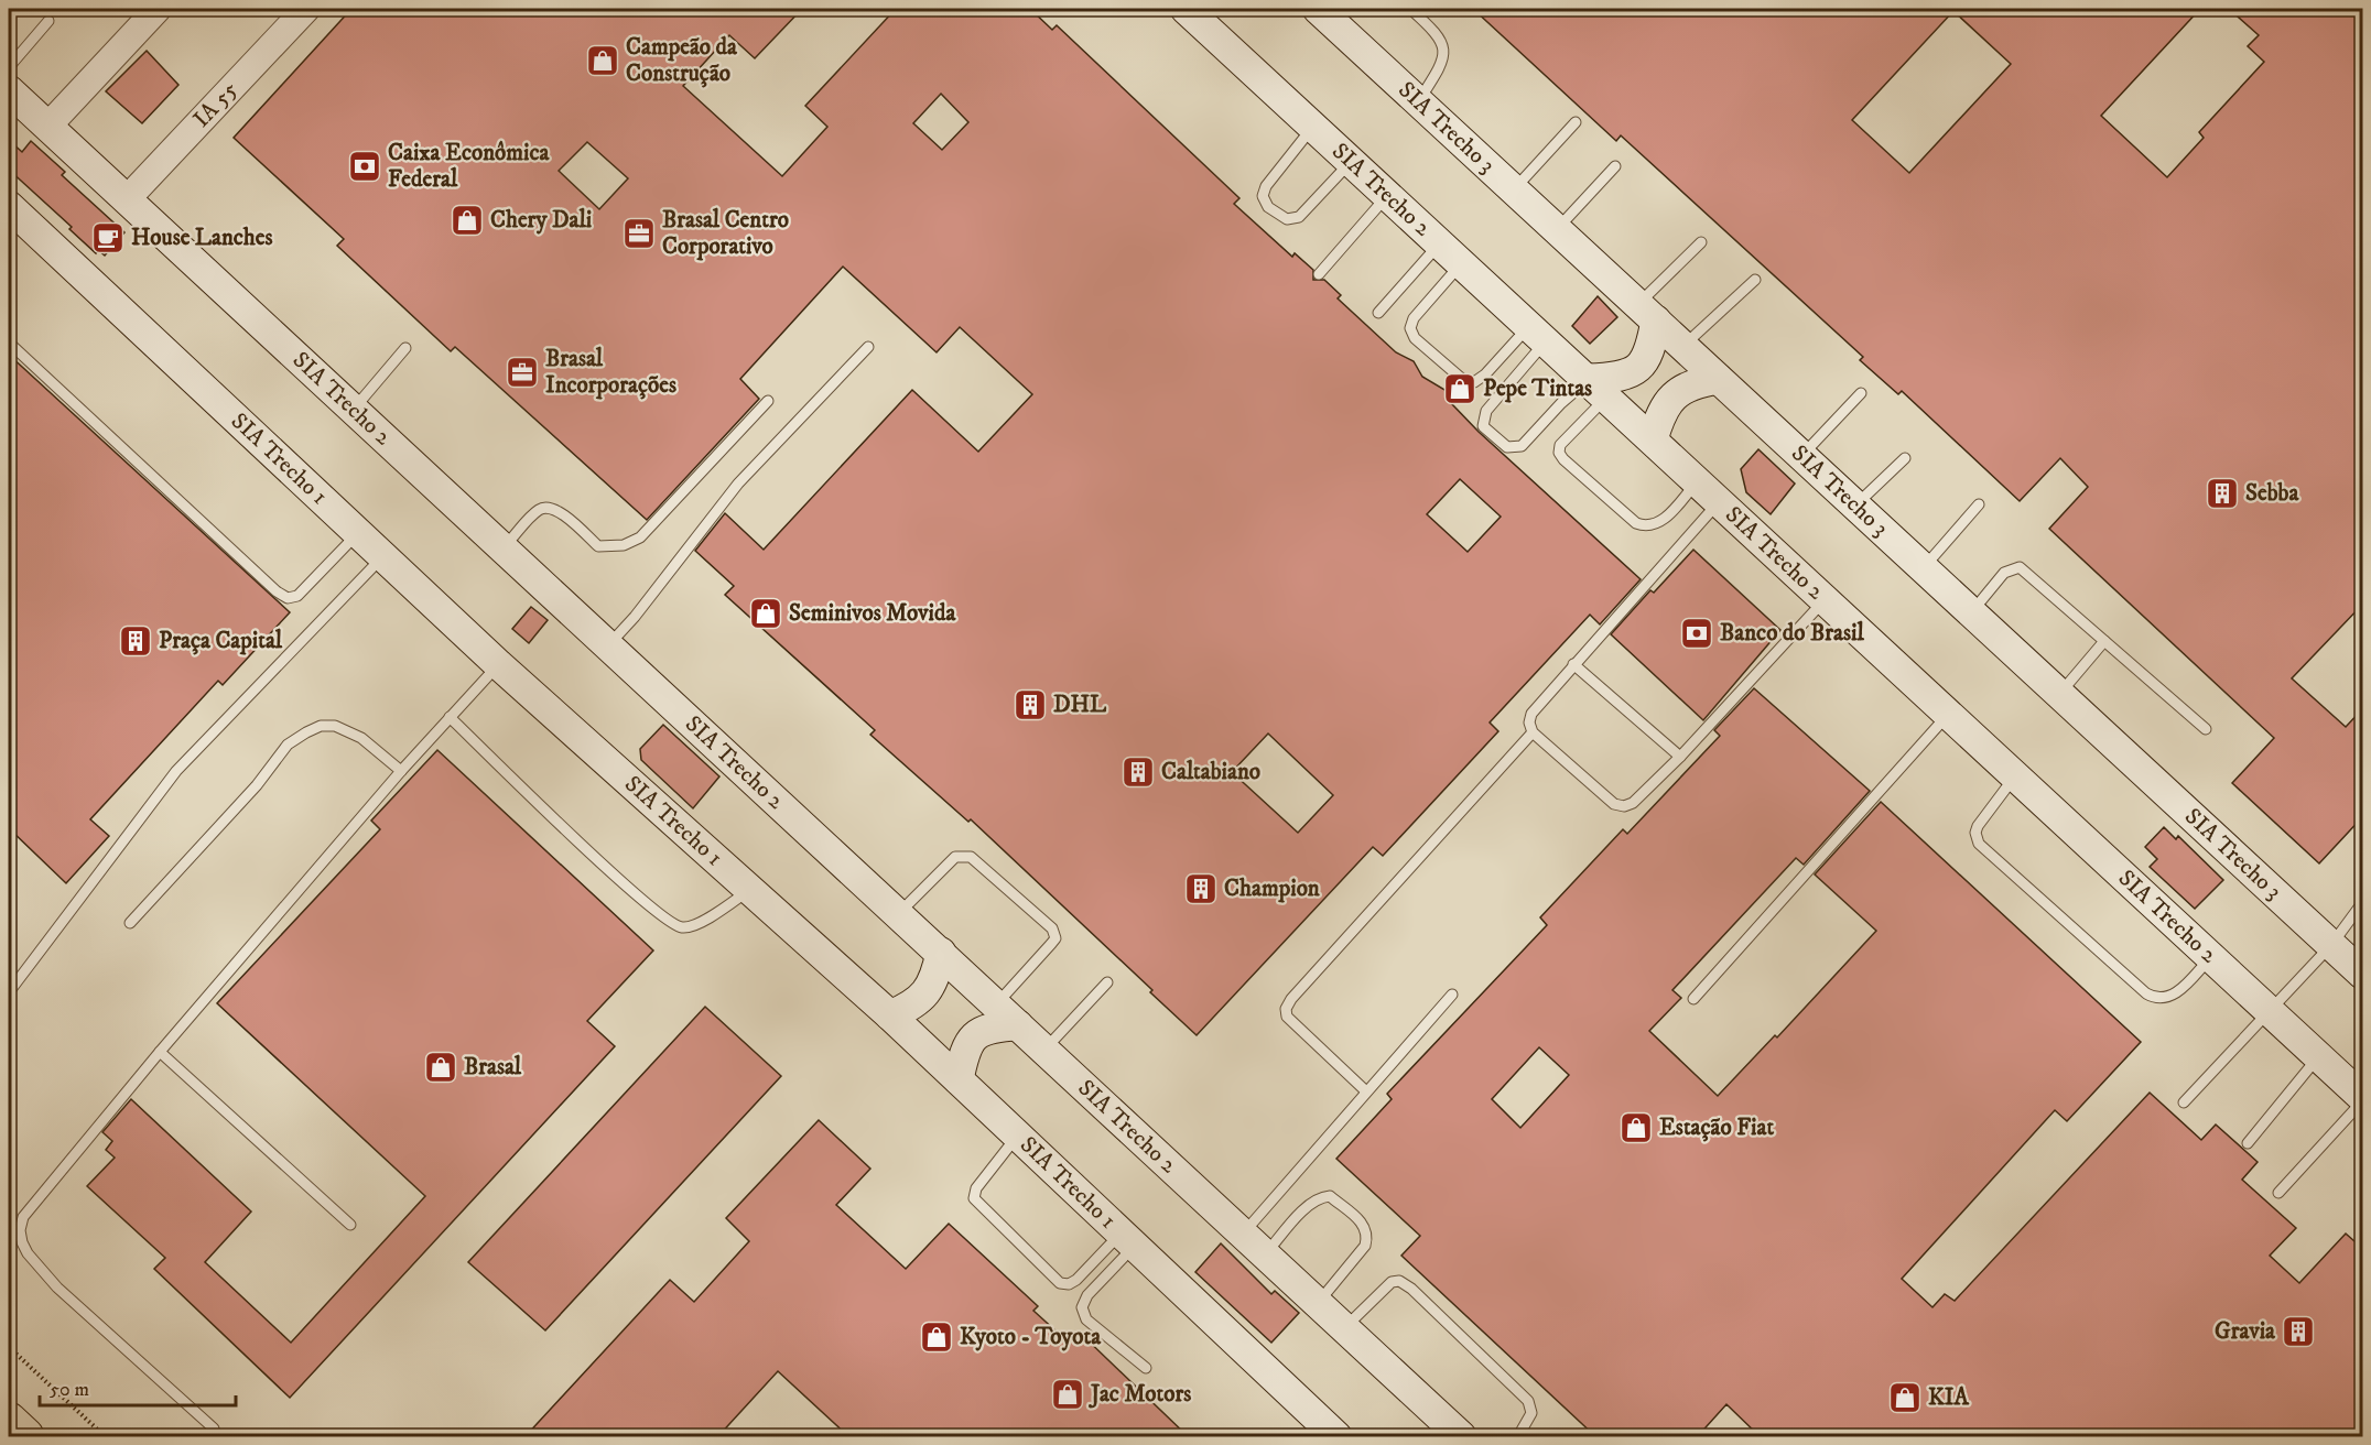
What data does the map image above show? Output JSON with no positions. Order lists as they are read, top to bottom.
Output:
{
  "streets": {
    "main road": ["SIA Trecho 3", "SIA Trecho 2", "SIA Trecho 1"],
    "street": ["IA 55"]
  },
  "crossings": [
    ["IA 55", "SIA Trecho 2"]
  ],
  "places": {
    "shop": [
      "Campeão da Construção",
      "Chery Dali",
      "Pepe Tintas",
      "Seminivos Movida",
      "Brasal",
      "Estação Fiat",
      "Kyoto - Toyota",
      "Jac Motors",
      "KIA"
    ],
    "bank": ["Caixa Econômica Federal", "Banco do Brasil"],
    "office": ["Brasal Centro Corporativo", "Brasal Incorporações"],
    "cafe": ["House Lanches"],
    "building": [
      "Sebba",
      "Praça Capital",
      "DHL",
      "Caltabiano",
      "Champion",
      "Gravia"
    ]
  },
  "scale_bar": "50 m"
}
